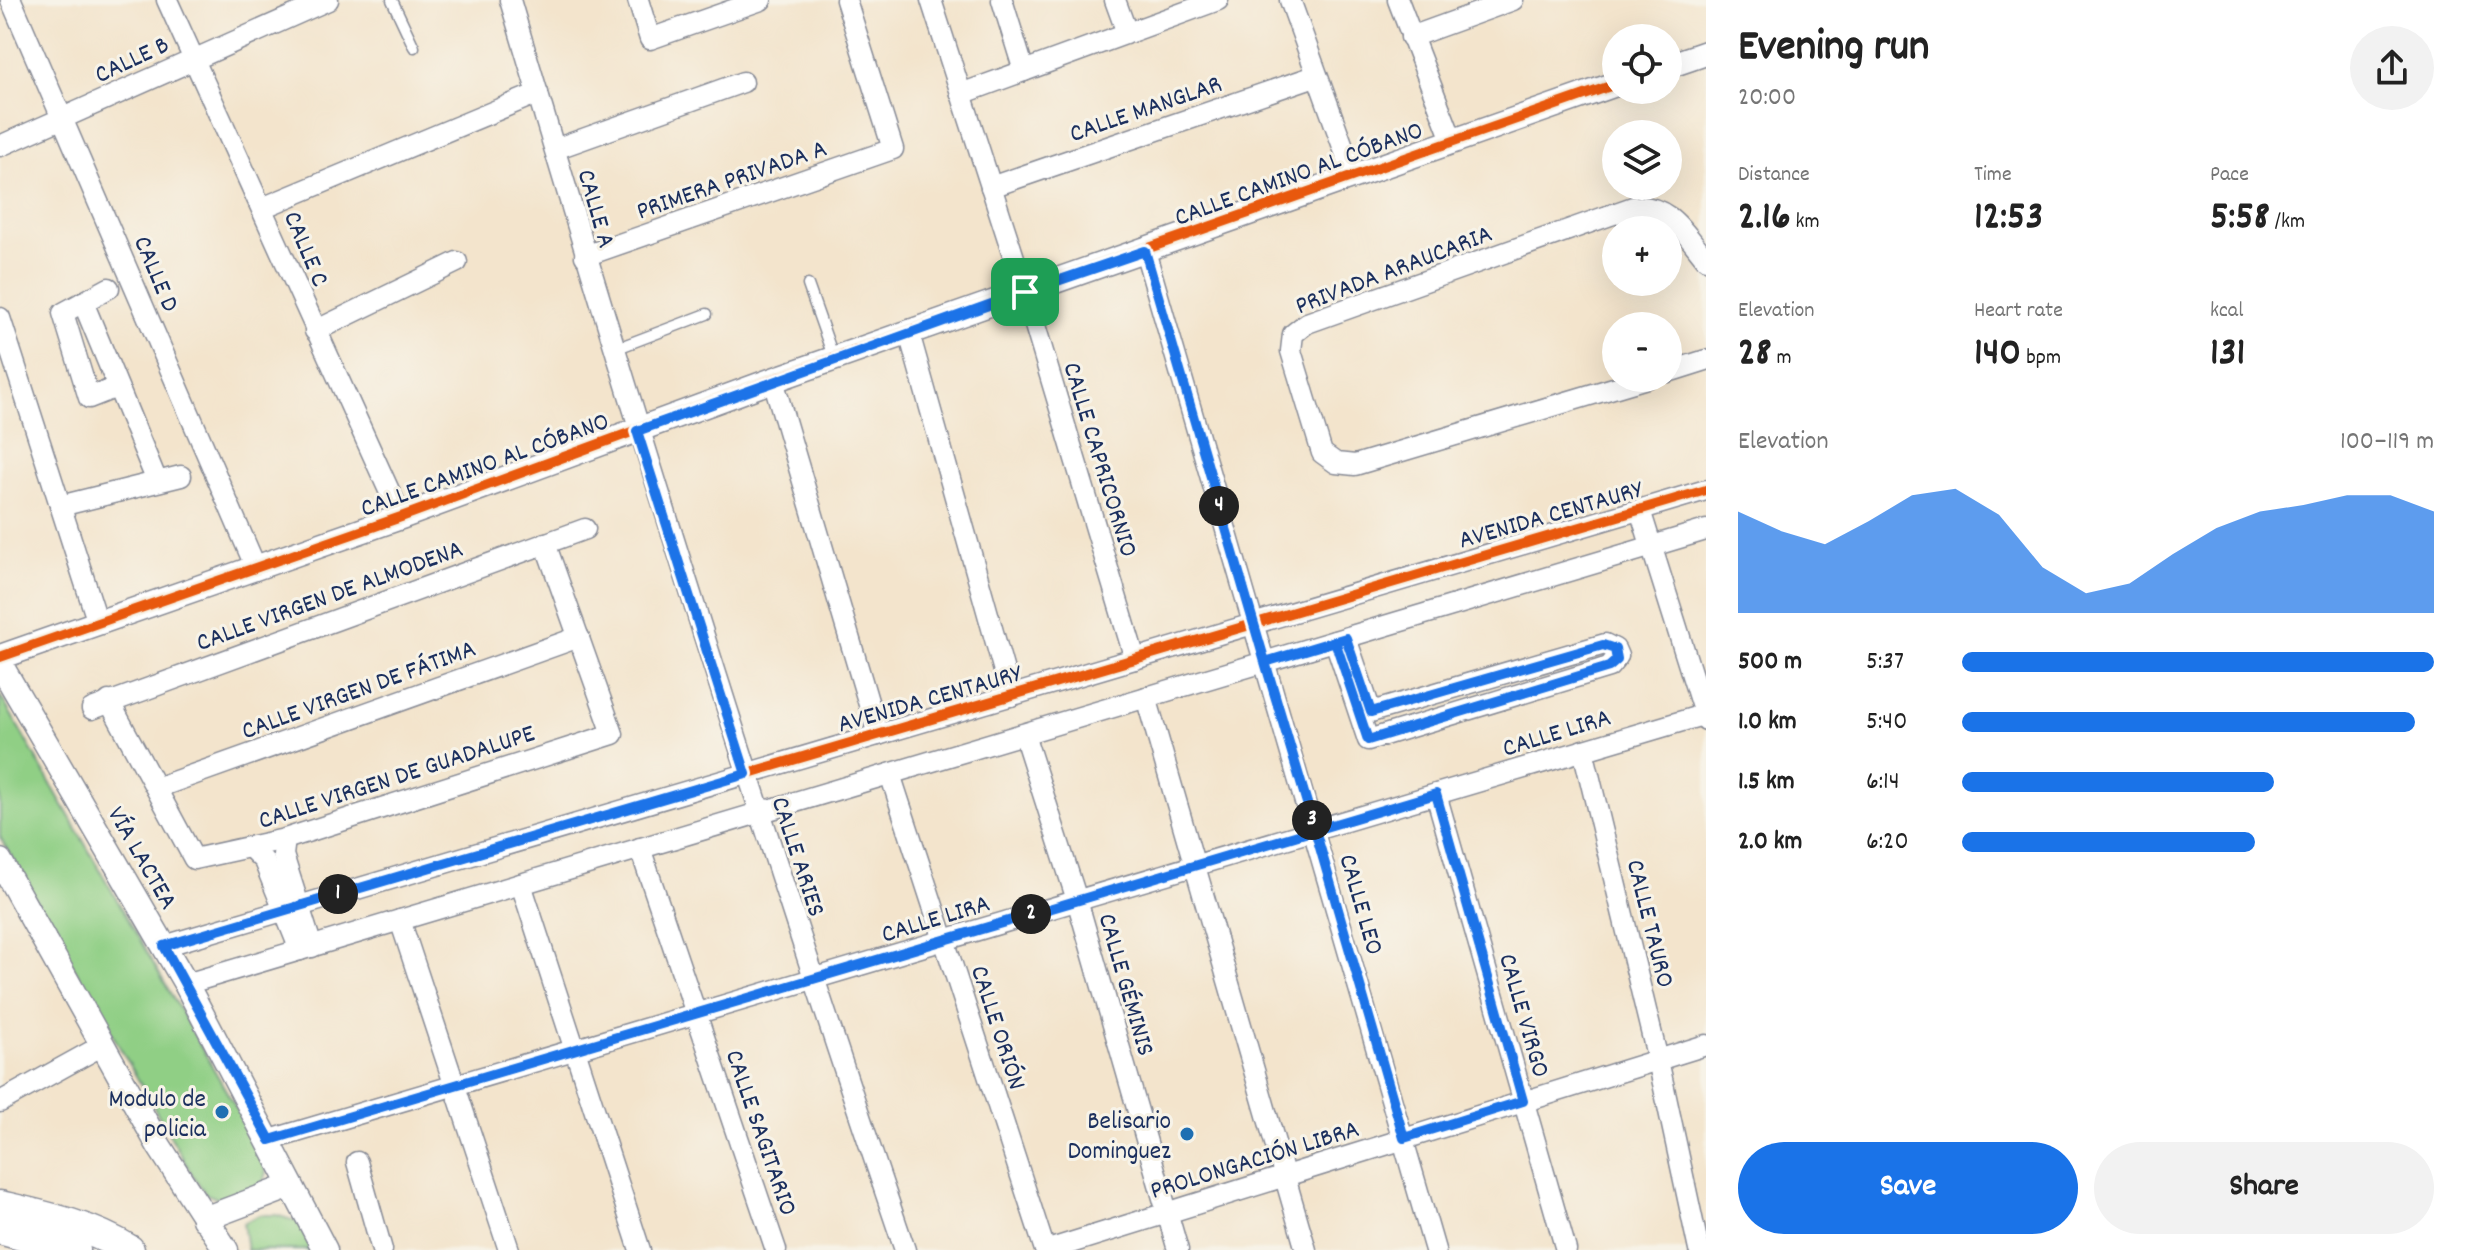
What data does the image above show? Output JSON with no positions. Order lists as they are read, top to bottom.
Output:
{
  "streets": {
    "street": [
      "CALLE B",
      "CALLE MANGLAR",
      "CALLE CAMINO AL CÓBANO",
      "PRIMERA PRIVADA A",
      "CALLE A",
      "CALLE C",
      "PRIVADA ARAUCARIA",
      "CALLE D",
      "CALLE CAPRICORNIO",
      "AVENIDA CENTAURY",
      "CALLE VIRGEN DE ALMODENA",
      "CALLE VIRGEN DE FÁTIMA",
      "CALLE LIRA",
      "CALLE VIRGEN DE GUADALUPE",
      "CALLE ARIES",
      "VÍA LACTEA",
      "CALLE LEO",
      "CALLE TAURO",
      "CALLE GÉMINIS",
      "CALLE VIRGO",
      "CALLE ORIÓN",
      "CALLE SAGITARIO",
      "PROLONGACIÓN LIBRA"
    ]
  },
  "crossings": [
    ["CALLE B", "CALLE C"],
    ["CALLE B", "CALLE D"],
    ["CALLE MANGLAR", "CALLE CAPRICORNIO"],
    ["CALLE CAMINO AL CÓBANO", "CALLE A"],
    ["CALLE CAMINO AL CÓBANO", "CALLE C"],
    ["CALLE CAMINO AL CÓBANO", "CALLE D"],
    ["CALLE CAMINO AL CÓBANO", "CALLE CAPRICORNIO"],
    ["CALLE CAMINO AL CÓBANO", "CALLE ARIES"],
    ["CALLE CAMINO AL CÓBANO", "CALLE LEO"],
    ["PRIMERA PRIVADA A", "CALLE A"],
    ["CALLE A", "CALLE ARIES"],
    ["CALLE CAPRICORNIO", "AVENIDA CENTAURY"],
    ["AVENIDA CENTAURY", "CALLE ARIES"],
    ["AVENIDA CENTAURY", "VÍA LACTEA"],
    ["AVENIDA CENTAURY", "CALLE LEO"],
    ["CALLE VIRGEN DE ALMODENA", "CALLE VIRGEN DE FÁTIMA"],
    ["CALLE VIRGEN DE ALMODENA", "CALLE VIRGEN DE GUADALUPE"],
    ["CALLE VIRGEN DE FÁTIMA", "CALLE VIRGEN DE GUADALUPE"],
    ["CALLE LIRA", "CALLE ARIES"],
    ["CALLE LIRA", "VÍA LACTEA"],
    ["CALLE LIRA", "CALLE LEO"],
    ["CALLE LIRA", "CALLE TAURO"],
    ["CALLE LIRA", "CALLE GÉMINIS"],
    ["CALLE LIRA", "CALLE VIRGO"],
    ["CALLE LIRA", "CALLE ORIÓN"],
    ["CALLE LIRA", "CALLE SAGITARIO"],
    ["CALLE LEO", "PROLONGACIÓN LIBRA"],
    ["CALLE TAURO", "PROLONGACIÓN LIBRA"],
    ["CALLE GÉMINIS", "PROLONGACIÓN LIBRA"],
    ["CALLE VIRGO", "PROLONGACIÓN LIBRA"],
    ["CALLE ORIÓN", "PROLONGACIÓN LIBRA"]
  ],
  "places": ["Modulo de policia", "Belisario Dominguez"],
  "page": {
    "heading": ["Evening run", "20:00"],
    "map_buttons": ["+", "−"],
    "stats": [
      ["Distance", "2.16 km"],
      ["Time", "12:53"],
      ["Pace", "5:58 /km"],
      ["Elevation", "28 m"],
      ["Heart rate", "140 bpm"],
      ["kcal", "131"]
    ],
    "chart": ["Elevation", "100–119 m"],
    "pins": [
      "4",
      "3",
      "1",
      "2"
    ],
    "list": [
      {
        "name": "500 m",
        "note": "5:37"
      },
      {
        "name": "1.0 km",
        "note": "5:40"
      },
      {
        "name": "1.5 km",
        "note": "6:14"
      },
      {
        "name": "2.0 km",
        "note": "6:20"
      }
    ],
    "buttons": ["Save", "Share"]
  }
}
